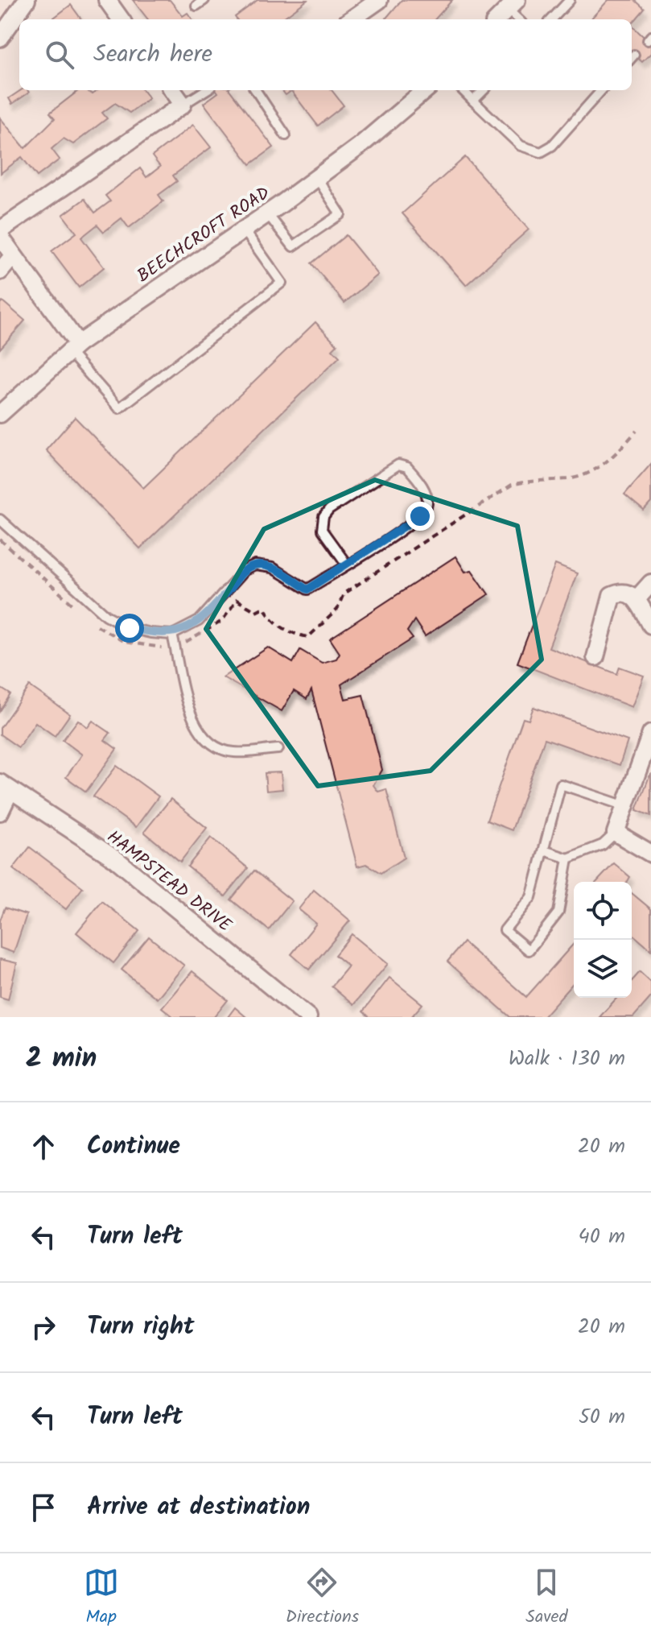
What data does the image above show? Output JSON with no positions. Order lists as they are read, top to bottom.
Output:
{
  "streets": {
    "street": ["BEECHCROFT ROAD", "HAMPSTEAD DRIVE"]
  },
  "page": {
    "search": "Search here",
    "heading": ["2 min", "Walk · 130 m"],
    "list": [
      ["Continue", "20 m"],
      ["Turn left", "40 m"],
      ["Turn right", "20 m"],
      ["Turn left", "50 m"],
      "Arrive at destination"
    ],
    "nav": ["Map", "Directions", "Saved"]
  }
}
